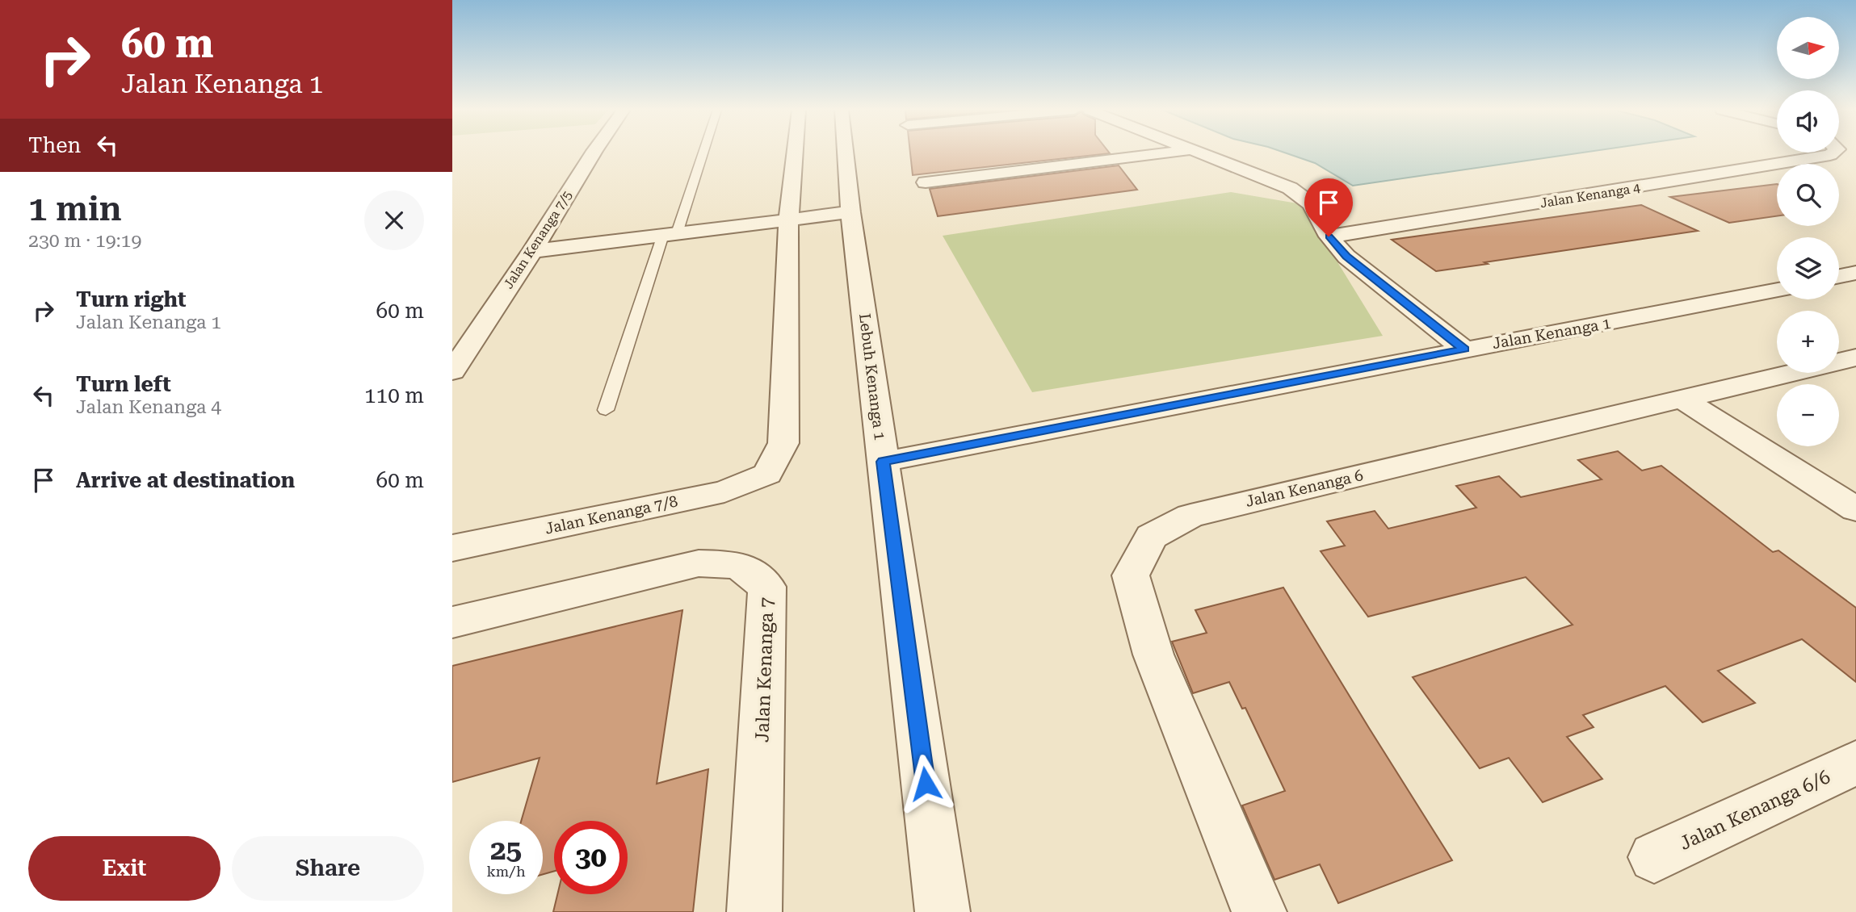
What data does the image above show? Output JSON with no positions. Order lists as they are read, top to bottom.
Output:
{
  "streets": {
    "street": [
      "Jalan Kenanga 4",
      "Jalan Kenanga 7/5",
      "Jalan Kenanga 1",
      "Lebuh Kenanga 1",
      "Jalan Kenanga 6",
      "Jalan Kenanga 7/8",
      "Jalan Kenanga 7",
      "Jalan Kenanga 6/6"
    ]
  },
  "crossings": [
    ["Jalan Kenanga 1", "Lebuh Kenanga 1"]
  ],
  "north": "right",
  "page": {
    "turn": ["60 m", "Jalan Kenanga 1"],
    "map_buttons": ["+", "−"],
    "then": "Then",
    "heading": ["1 min", "230 m · 19:19"],
    "list": [
      {
        "name": "Turn right",
        "note": "Jalan Kenanga 1",
        "value": "60 m"
      },
      {
        "name": "Turn left",
        "note": "Jalan Kenanga 4",
        "value": "110 m"
      },
      {
        "name": "Arrive at destination",
        "value": "60 m"
      }
    ],
    "speed": "25 km/h",
    "limit": "30",
    "buttons": ["Exit", "Share"]
  }
}
